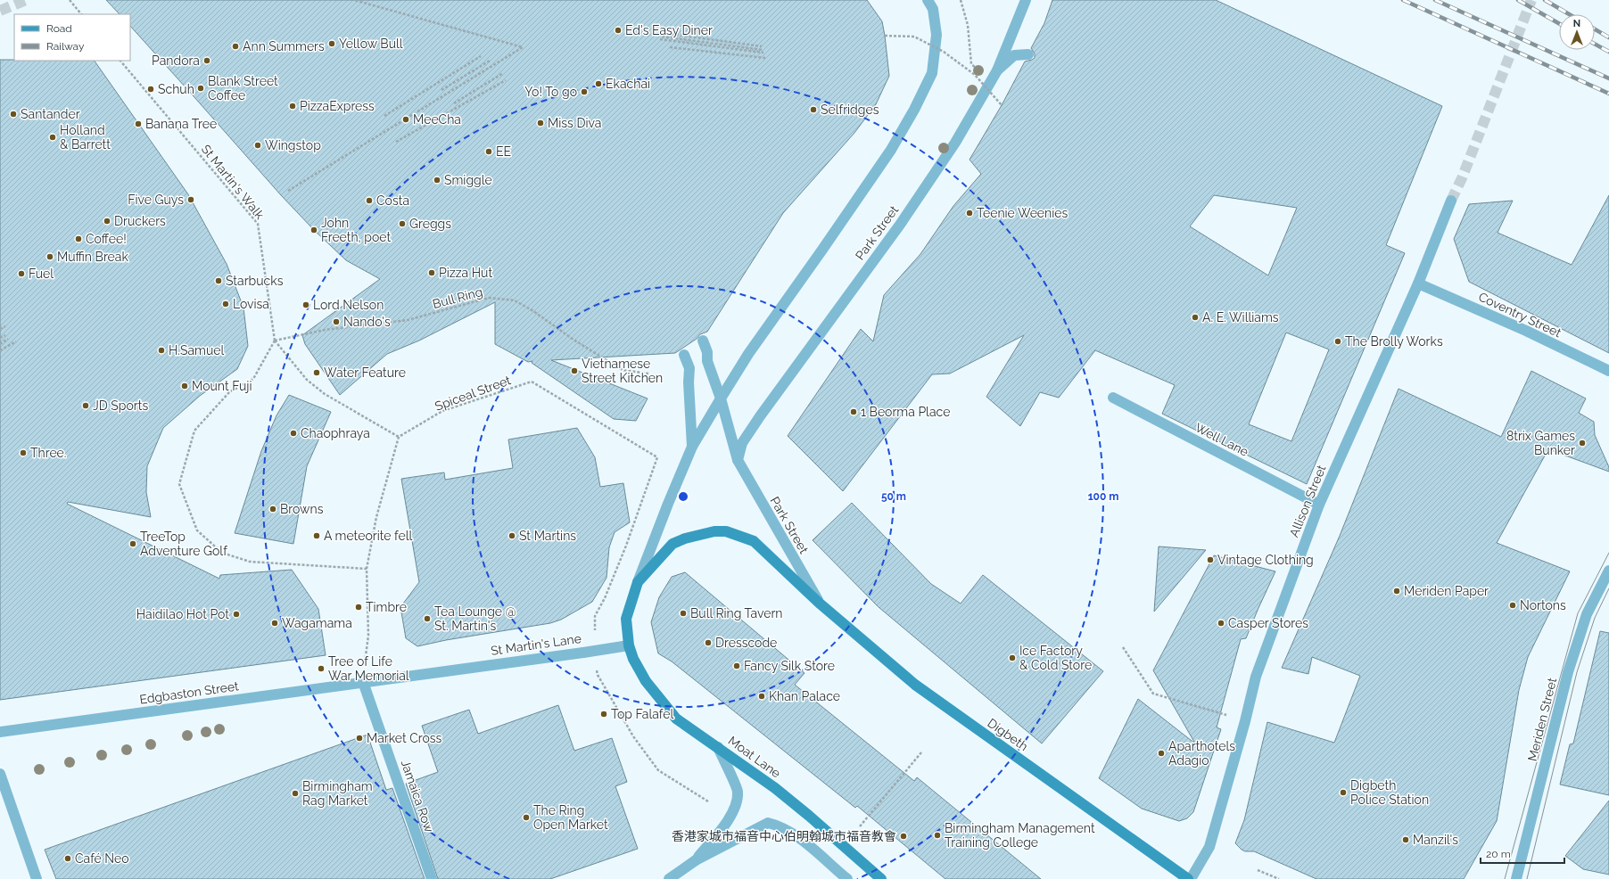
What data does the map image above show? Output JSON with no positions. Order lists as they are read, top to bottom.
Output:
{
  "streets": {
    "main road": ["Digbeth", "Moat Lane"],
    "street": [
      "Park Street",
      "Coventry Street",
      "Well Lane",
      "Allison Street",
      "St Martin's Lane",
      "Edgbaston Street",
      "Meriden Street",
      "Jamaica Row"
    ],
    "path": ["St Martin's Walk", "Bull Ring", "Spiceal Street"]
  },
  "crossings": [
    ["St Martin's Walk", "Bull Ring"],
    ["Park Street", "Digbeth"],
    ["Coventry Street", "Allison Street"],
    ["Well Lane", "Allison Street"],
    ["St Martin's Lane", "Edgbaston Street"],
    ["St Martin's Lane", "Moat Lane"],
    ["Edgbaston Street", "Jamaica Row"]
  ],
  "places": [
    "Ed's Easy Diner",
    "Yellow Bull",
    "Ann Summers",
    "Pandora",
    "Ekachai",
    "Blank Street Coffee",
    "Schuh",
    "Yo! To go",
    "PizzaExpress",
    "Selfridges",
    "Santander",
    "MeeCha",
    "Miss Diva",
    "Banana Tree",
    "Holland & Barrett",
    "Wingstop",
    "EE",
    "Smiggle",
    "Five Guys",
    "Costa",
    "Teenie Weenies",
    "Druckers",
    "Greggs",
    "John Freeth, poet",
    "Coffee!",
    "Muffin Break",
    "Pizza Hut",
    "Fuel",
    "Starbucks",
    "Lovisa",
    "Lord Nelson",
    "A. E. Williams",
    "Nando's",
    "The Brolly Works",
    "H.Samuel",
    "Vietnamese Street Kitchen",
    "Water Feature",
    "Mount Fuji",
    "JD Sports",
    "1 Beorma Place",
    "Chaophraya",
    "8trix Games Bunker",
    "Three.",
    "Browns",
    "A meteorite fell",
    "St Martins",
    "TreeTop Adventure Golf",
    "Vintage Clothing",
    "Meriden Paper",
    "Nortons",
    "Timbre",
    "Bull Ring Tavern",
    "Haidilao Hot Pot",
    "Tea Lounge @ St. Martin's",
    "Wagamama",
    "Casper Stores",
    "Dresscode",
    "Ice Factory & Cold Store",
    "Fancy Silk Store",
    "Tree of Life War Memorial",
    "Khan Palace",
    "Top Falafel",
    "Market Cross",
    "Aparthotels Adagio",
    "Digbeth Police Station",
    "Birmingham Rag Market",
    "The Ring Open Market",
    "Birmingham Management Training College",
    "香港家城市福音中心伯明翰城市福音教會",
    "Manzil's",
    "Café Neo"
  ],
  "legend": ["Road", "Railway"],
  "scale_bar": "20 m",
  "north": "top",
  "rings": ["50 m", "100 m"]
}
